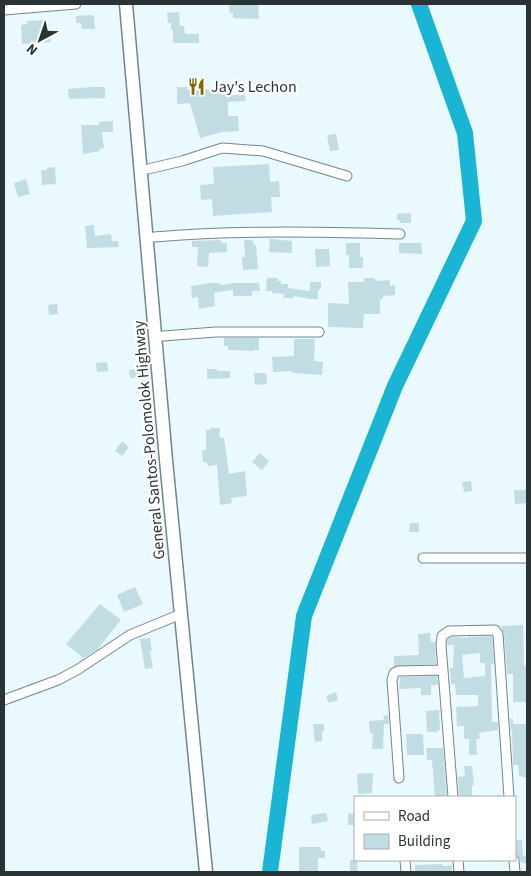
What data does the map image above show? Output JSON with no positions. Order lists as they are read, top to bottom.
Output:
{
  "streets": {
    "highway": ["General Santos-Polomolok Highway"]
  },
  "places": {
    "restaurant": ["Jay's Lechon"]
  },
  "legend": ["Road", "Building"],
  "north": "bottom left"
}
